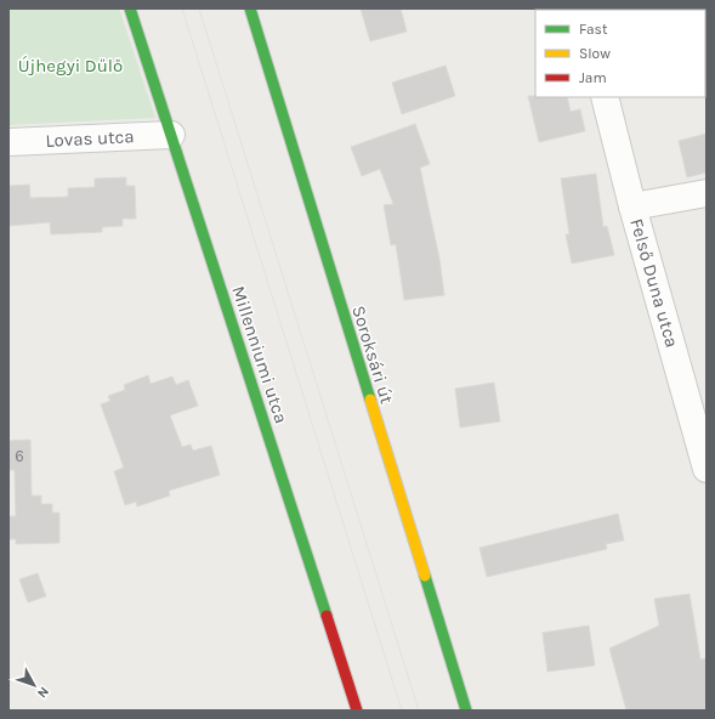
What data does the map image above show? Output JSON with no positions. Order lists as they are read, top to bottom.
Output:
{
  "streets": {
    "street": [
      "Lovas utca",
      "Felső Duna utca",
      "Millenniumi utca",
      "Soroksári út"
    ]
  },
  "crossings": [
    ["Lovas utca", "Millenniumi utca"]
  ],
  "parks": ["Újhegyi Dűlő"],
  "house_numbers": ["6"],
  "legend": ["Fast", "Slow", "Jam"],
  "north": "bottom right"
}
